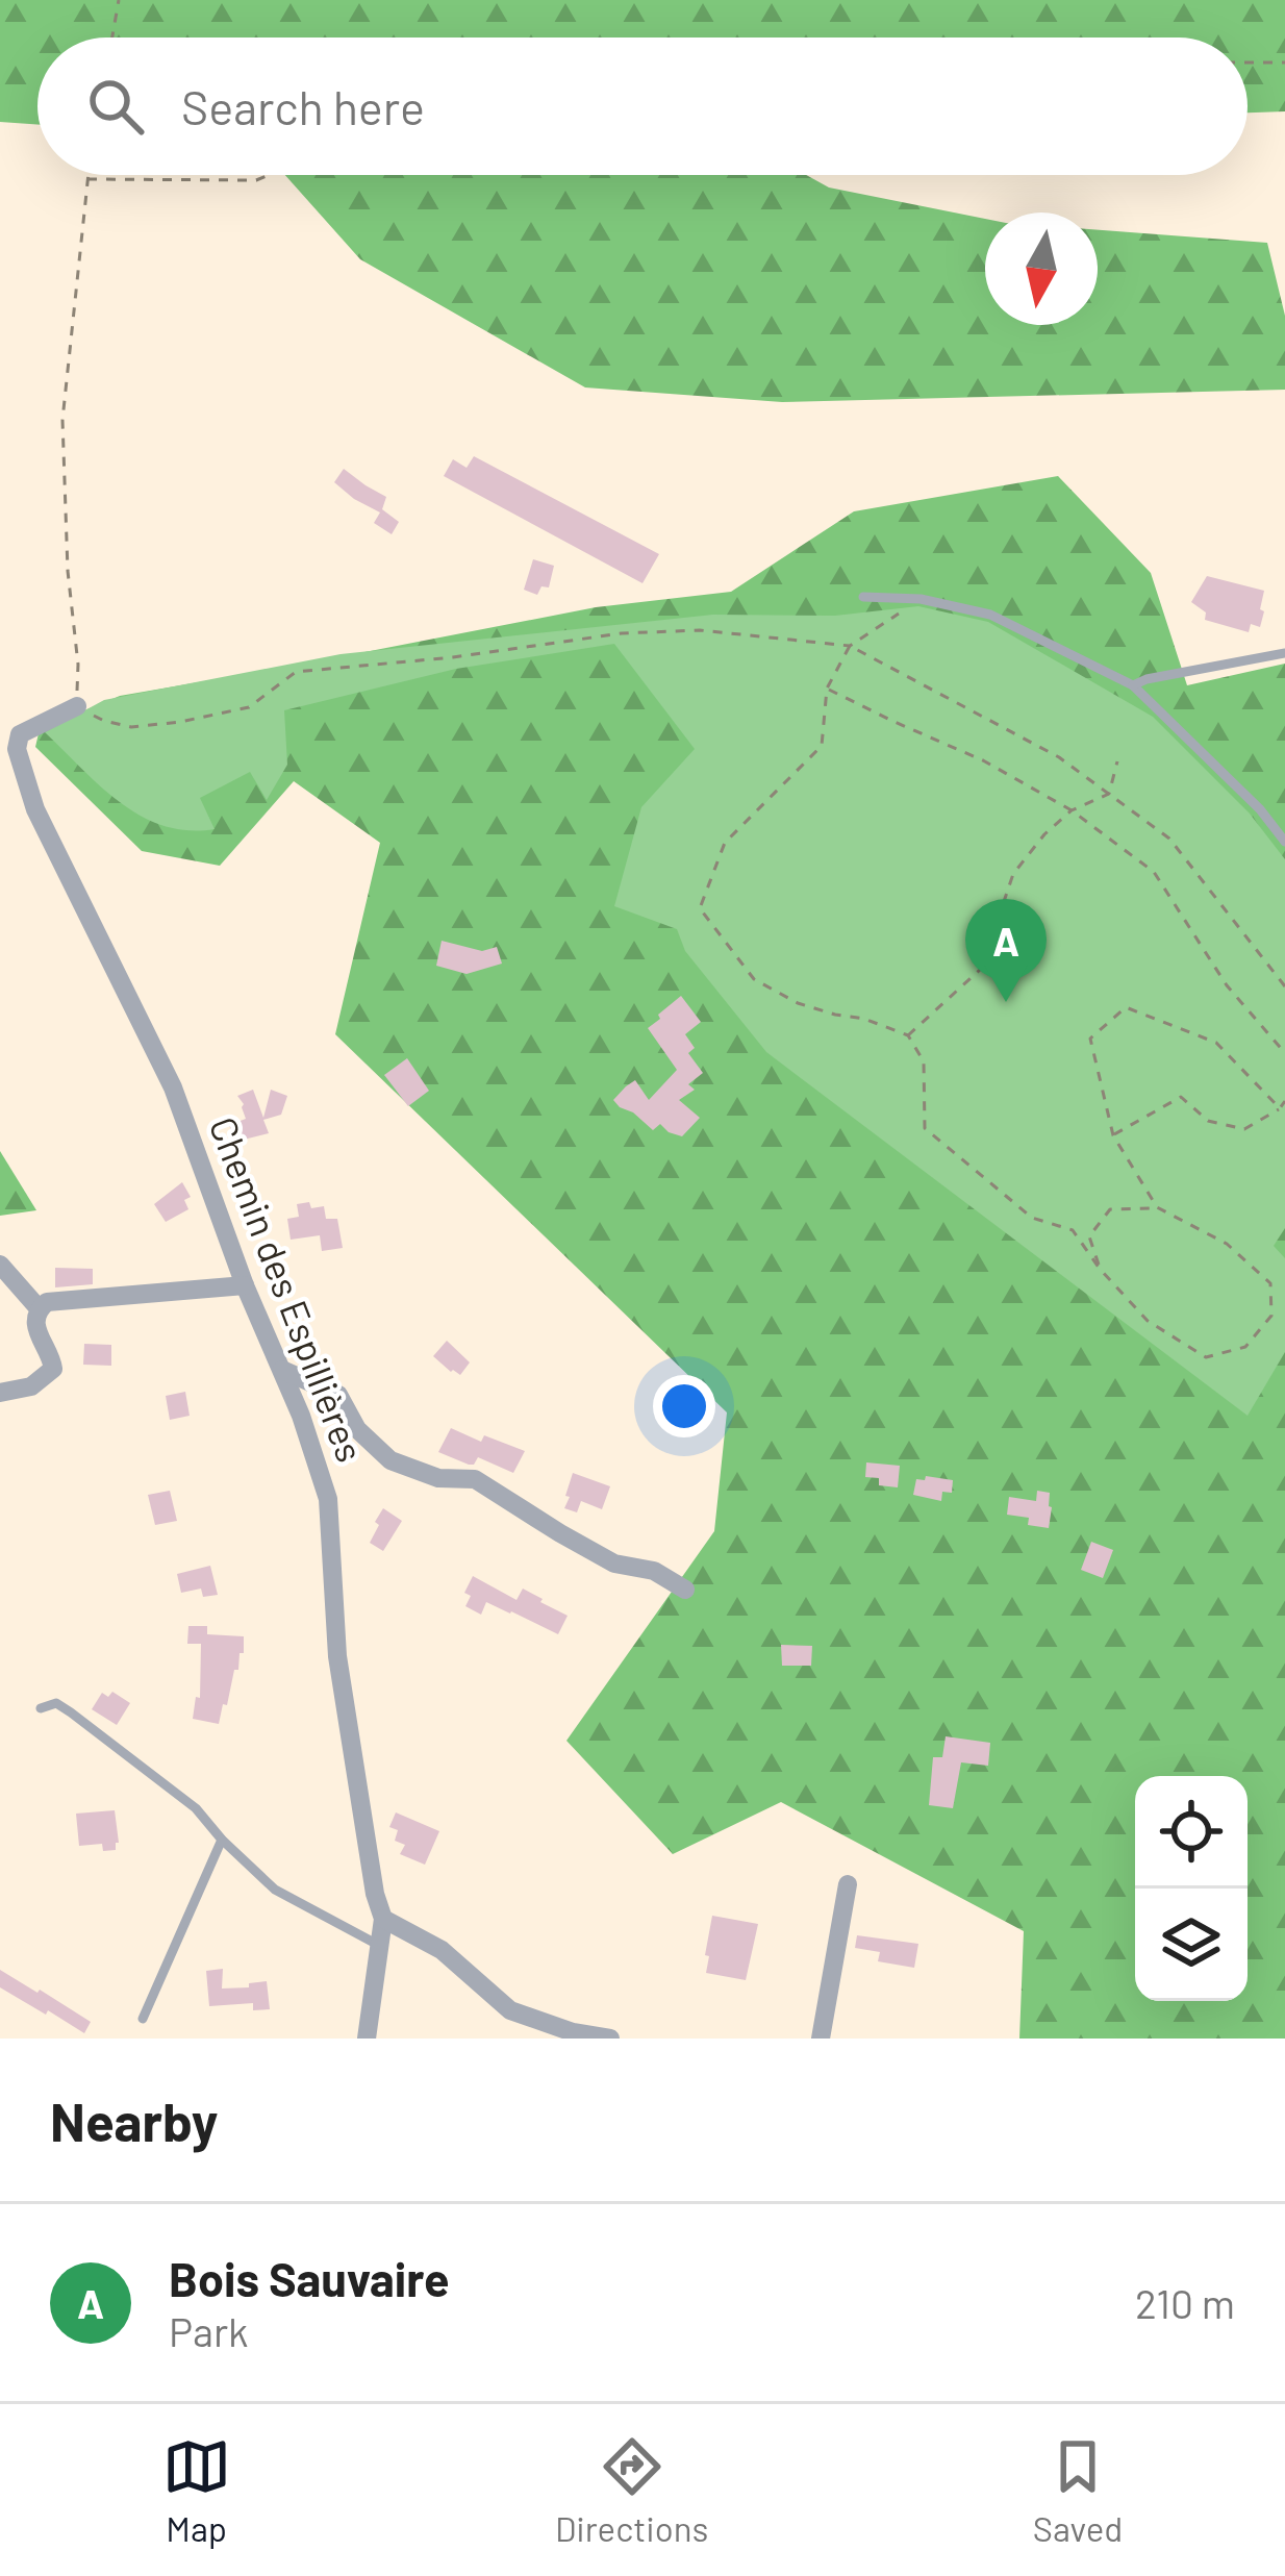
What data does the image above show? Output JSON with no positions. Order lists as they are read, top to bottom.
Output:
{
  "streets": {
    "street": ["Chemin des Espillières"]
  },
  "north": "bottom",
  "page": {
    "search": "Search here",
    "pins": "A",
    "heading": "Nearby",
    "list": [
      {
        "mark": "A",
        "name": "Bois Sauvaire",
        "note": "Park",
        "value": "210 m"
      }
    ],
    "nav": ["Map", "Directions", "Saved"]
  }
}
